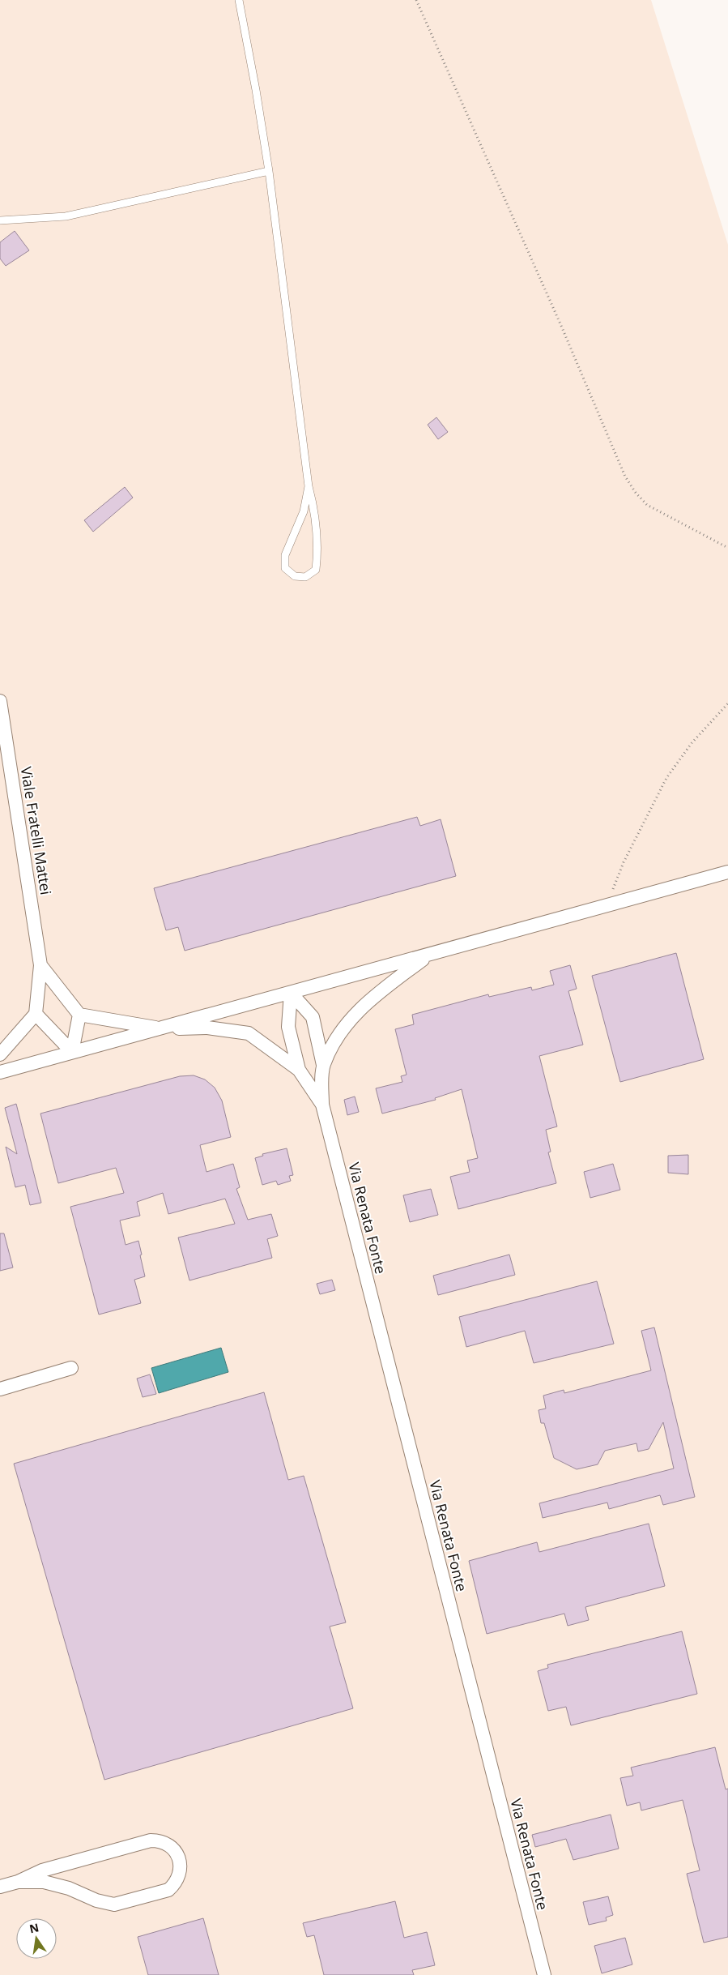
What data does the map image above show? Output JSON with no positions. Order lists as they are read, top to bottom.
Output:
{
  "streets": {
    "street": ["Viale Fratelli Mattei", "Via Renata Fonte"]
  },
  "north": "top"
}
